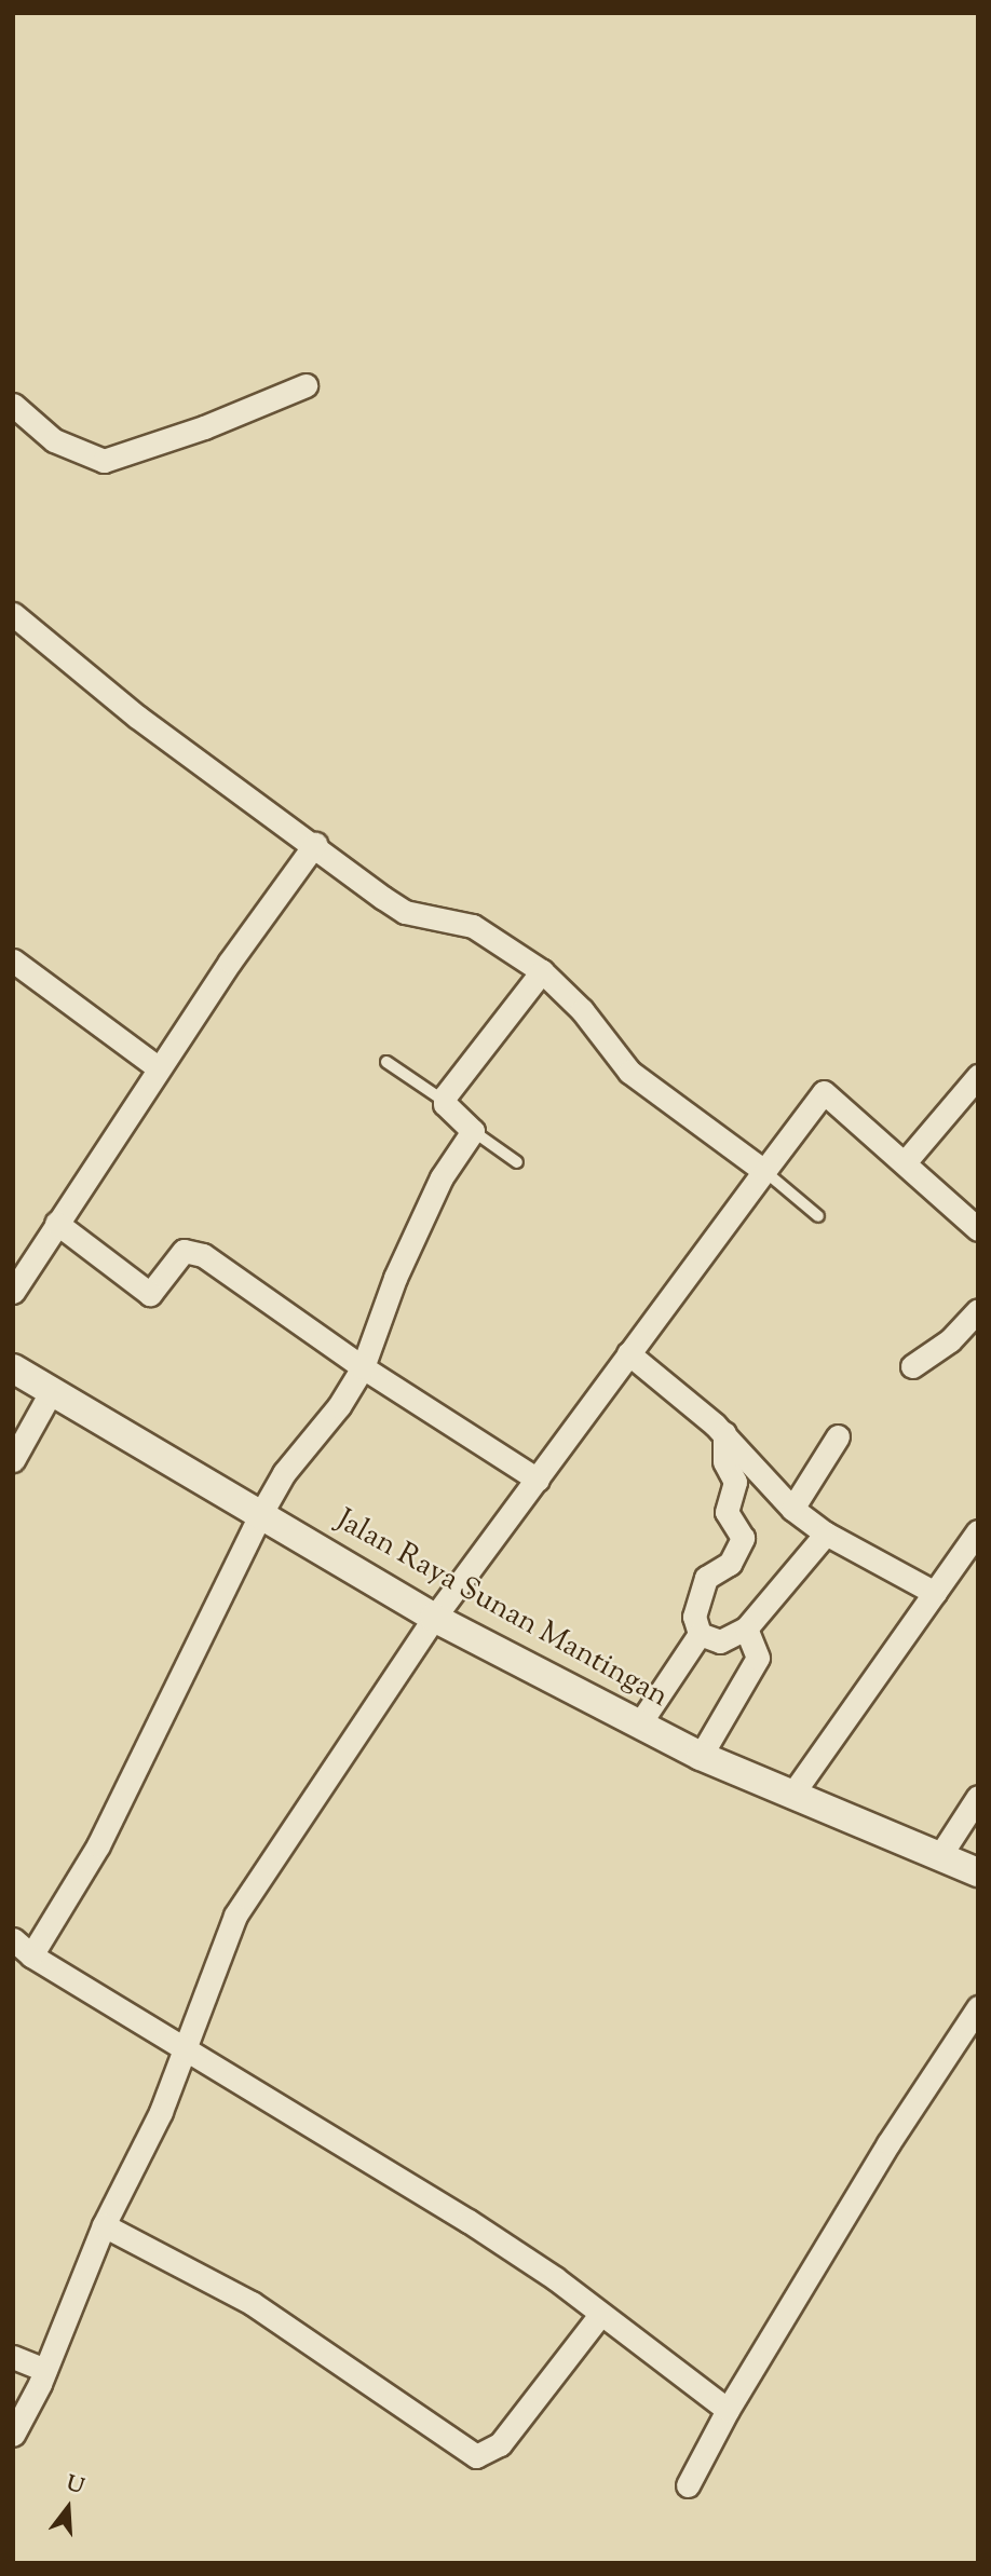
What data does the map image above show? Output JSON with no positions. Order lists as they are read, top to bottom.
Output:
{
  "streets": {
    "street": ["Jalan Raya Sunan Mantingan"]
  },
  "north": "top"
}
